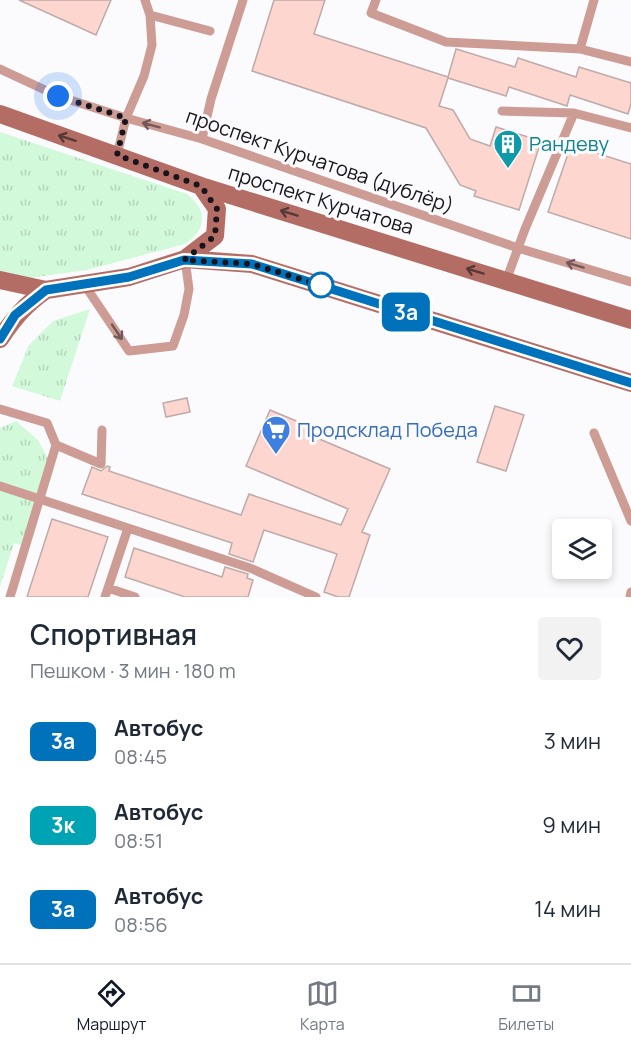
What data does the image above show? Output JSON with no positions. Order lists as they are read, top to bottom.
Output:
{
  "streets": {
    "street": ["проспект Курчатова"],
    "lane": ["проспект Курчатова (дублёр)"]
  },
  "places": {
    "building": ["Рандеву"],
    "supermarket": ["Продсклад Победа"]
  },
  "lines": ["bus line 3а"],
  "page": {
    "on_map": "3а",
    "heading": ["Спортивная", "Пешком · 3 мин · 180 m"],
    "list": [
      {
        "mark": "3а",
        "name": "Автобус",
        "note": "08:45",
        "value": "3 мин"
      },
      {
        "mark": "3к",
        "name": "Автобус",
        "note": "08:51",
        "value": "9 мин"
      },
      {
        "mark": "3а",
        "name": "Автобус",
        "note": "08:56",
        "value": "14 мин"
      }
    ],
    "tabs": ["Маршрут", "Карта", "Билеты"]
  }
}
